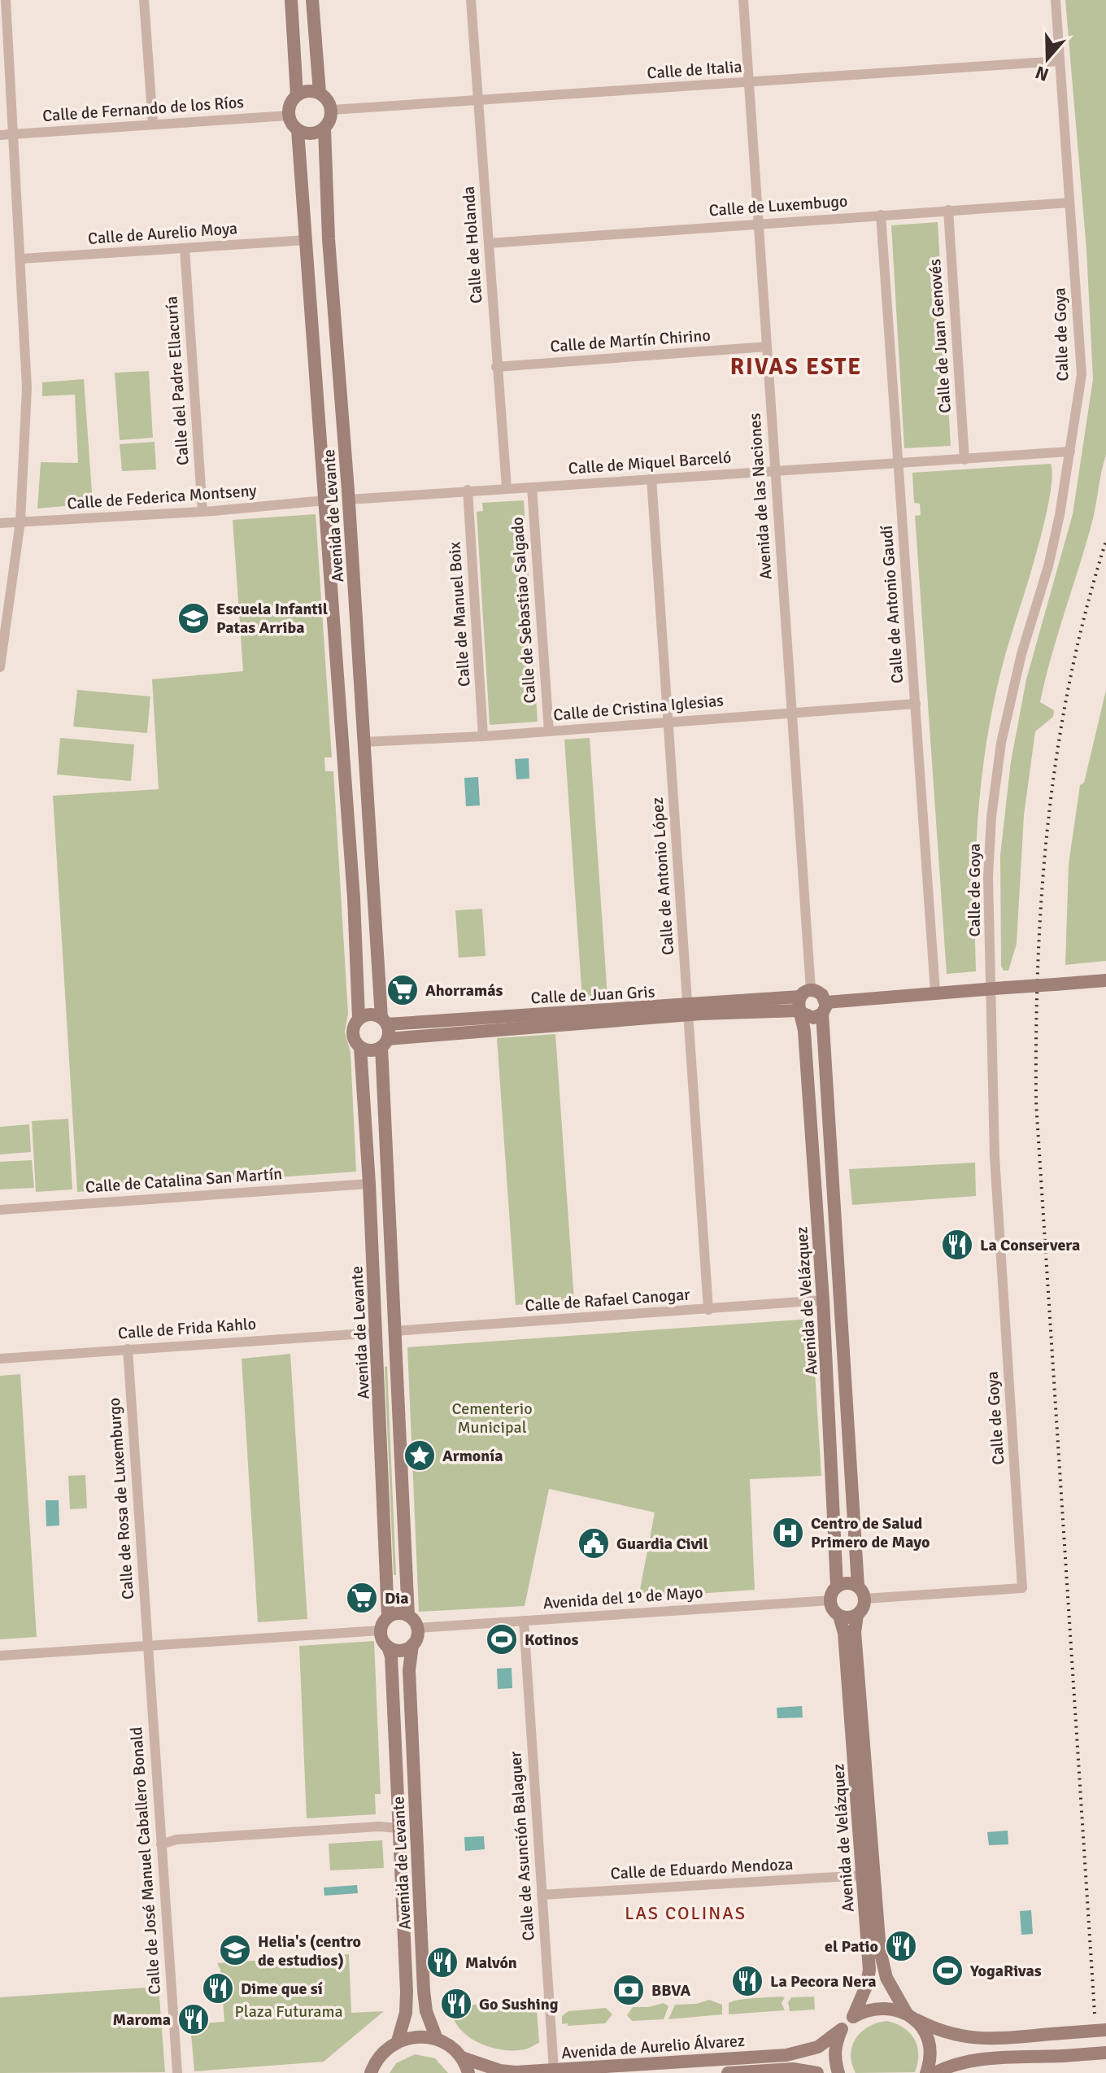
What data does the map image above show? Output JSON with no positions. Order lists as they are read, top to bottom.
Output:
{
  "streets": {
    "street": [
      "Calle de Italia",
      "Calle de Fernando de los Ríos",
      "Calle de Luxembugo",
      "Calle de Aurelio Moya",
      "Calle de Holanda",
      "Calle de Goya",
      "Calle de Juan Genovés",
      "Calle de Martín Chirino",
      "Calle del Padre Ellacuría",
      "Calle de Miquel Barceló",
      "Avenida de las Naciones",
      "Calle de Federica Montseny",
      "Avenida de Levante",
      "Calle de Antonio Gaudí",
      "Calle de Sebastiao Salgado",
      "Calle de Manuel Boix",
      "Calle de Cristina Iglesias",
      "Calle de Antonio López",
      "Calle de Juan Gris",
      "Calle de Catalina San Martín",
      "Calle de Rafael Canogar",
      "Avenida de Velázquez",
      "Calle de Frida Kahlo",
      "Calle de Rosa de Luxemburgo",
      "Avenida del 1º de Mayo",
      "Calle de Asunción Balaguer",
      "Calle de José Manuel Caballero Bonald",
      "Calle de Eduardo Mendoza",
      "Avenida de Aurelio Álvarez"
    ]
  },
  "crossings": [
    ["Calle de Italia", "Calle de Fernando de los Ríos"],
    ["Calle de Italia", "Calle de Holanda"],
    ["Calle de Italia", "Calle de Goya"],
    ["Calle de Italia", "Avenida de las Naciones"],
    ["Calle de Italia", "Avenida de Levante"],
    ["Calle de Fernando de los Ríos", "Avenida de Levante"],
    ["Calle de Luxembugo", "Calle de Holanda"],
    ["Calle de Luxembugo", "Calle de Goya"],
    ["Calle de Luxembugo", "Calle de Juan Genovés"],
    ["Calle de Luxembugo", "Avenida de las Naciones"],
    ["Calle de Luxembugo", "Calle de Antonio Gaudí"],
    ["Calle de Aurelio Moya", "Calle del Padre Ellacuría"],
    ["Calle de Aurelio Moya", "Avenida de Levante"],
    ["Calle de Holanda", "Calle de Martín Chirino"],
    ["Calle de Holanda", "Calle de Miquel Barceló"],
    ["Calle de Goya", "Calle de Miquel Barceló"],
    ["Calle de Goya", "Avenida de Velázquez"],
    ["Calle de Goya", "Avenida del 1º de Mayo"],
    ["Calle de Juan Genovés", "Calle de Miquel Barceló"],
    ["Calle de Martín Chirino", "Avenida de las Naciones"],
    ["Calle del Padre Ellacuría", "Calle de Federica Montseny"],
    ["Calle de Miquel Barceló", "Avenida de las Naciones"],
    ["Calle de Miquel Barceló", "Avenida de Levante"],
    ["Calle de Miquel Barceló", "Calle de Antonio Gaudí"],
    ["Calle de Miquel Barceló", "Calle de Sebastiao Salgado"],
    ["Calle de Miquel Barceló", "Calle de Manuel Boix"],
    ["Calle de Miquel Barceló", "Calle de Antonio López"],
    ["Avenida de las Naciones", "Calle de Cristina Iglesias"],
    ["Avenida de las Naciones", "Calle de Juan Gris"],
    ["Avenida de las Naciones", "Avenida de Velázquez"],
    ["Calle de Federica Montseny", "Avenida de Levante"],
    ["Avenida de Levante", "Calle de Cristina Iglesias"],
    ["Avenida de Levante", "Calle de Juan Gris"],
    ["Avenida de Levante", "Calle de Catalina San Martín"],
    ["Avenida de Levante", "Calle de Rafael Canogar"],
    ["Avenida de Levante", "Calle de Frida Kahlo"],
    ["Avenida de Levante", "Avenida del 1º de Mayo"],
    ["Calle de Antonio Gaudí", "Calle de Cristina Iglesias"],
    ["Calle de Sebastiao Salgado", "Calle de Cristina Iglesias"],
    ["Calle de Manuel Boix", "Calle de Cristina Iglesias"],
    ["Calle de Cristina Iglesias", "Calle de Antonio López"],
    ["Calle de Antonio López", "Calle de Juan Gris"],
    ["Calle de Antonio López", "Calle de Rafael Canogar"],
    ["Calle de Juan Gris", "Avenida de Velázquez"],
    ["Calle de Rafael Canogar", "Avenida de Velázquez"],
    ["Avenida de Velázquez", "Avenida del 1º de Mayo"],
    ["Avenida de Velázquez", "Calle de Eduardo Mendoza"],
    ["Avenida de Velázquez", "Avenida de Aurelio Álvarez"],
    ["Calle de Frida Kahlo", "Calle de Rosa de Luxemburgo"],
    ["Calle de Rosa de Luxemburgo", "Calle de José Manuel Caballero Bonald"],
    ["Avenida del 1º de Mayo", "Calle de Asunción Balaguer"],
    ["Calle de Asunción Balaguer", "Calle de Eduardo Mendoza"],
    ["Calle de Asunción Balaguer", "Avenida de Aurelio Álvarez"]
  ],
  "districts": ["RIVAS ESTE", "LAS COLINAS"],
  "parks": ["Cementerio Municipal", "Plaza Futurama"],
  "places": {
    "school or university": ["Escuela Infantil Patas Arriba", "Helia's (centro de estudios)"],
    "supermarket": ["Ahorramás", "Dia"],
    "restaurant": [
      "La Conservera",
      "el Patio",
      "Malvón",
      "La Pecora Nera",
      "Dime que sí",
      "Go Sushing",
      "Maroma"
    ],
    "place": ["Armonía"],
    "hospital": ["Centro de Salud Primero de Mayo"],
    "public building": ["Guardia Civil"],
    "sports": ["Kotinos", "YogaRivas"],
    "bank": ["BBVA"]
  },
  "north": "bottom"
}
